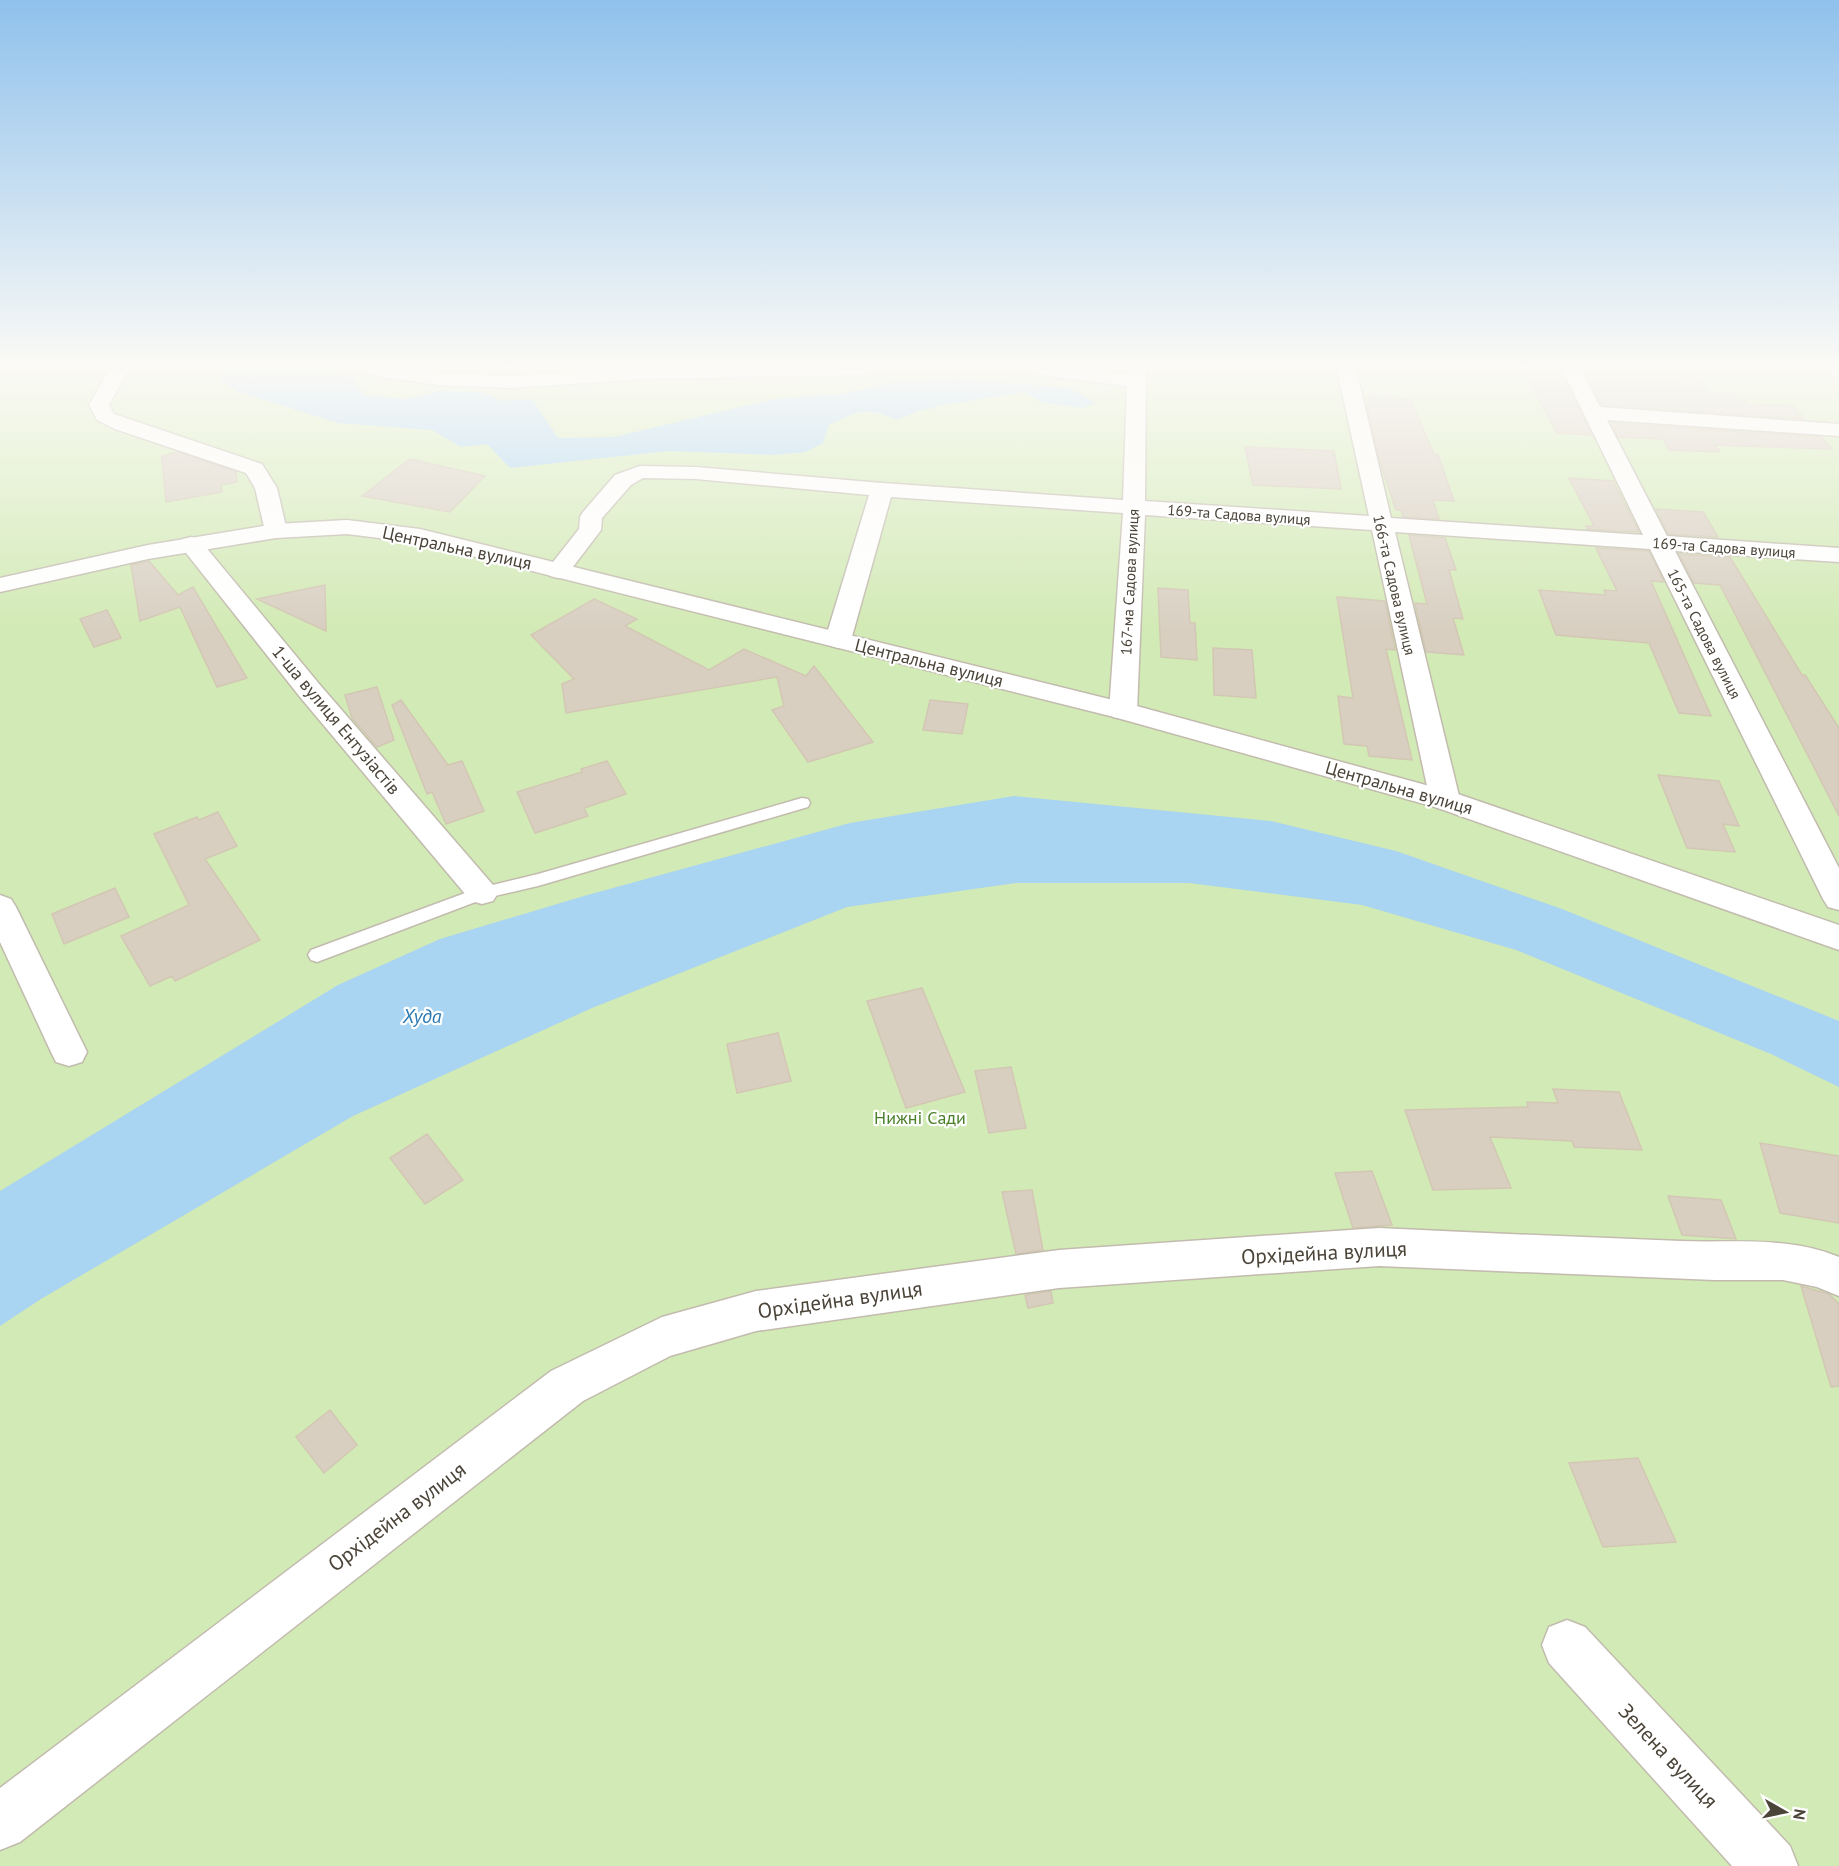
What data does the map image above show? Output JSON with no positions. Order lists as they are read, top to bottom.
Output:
{
  "streets": {
    "street": [
      "169-та Садова вулиця",
      "Центральна вулиця",
      "167-ма Садова вулиця",
      "166-та Садова вулиця",
      "165-та Садова вулиця",
      "1-ша вулиця Ентузіастів",
      "Орхідейна вулиця",
      "Зелена вулиця"
    ]
  },
  "crossings": [
    ["169-та Садова вулиця", "Центральна вулиця"],
    ["169-та Садова вулиця", "167-ма Садова вулиця"],
    ["169-та Садова вулиця", "166-та Садова вулиця"],
    ["169-та Садова вулиця", "165-та Садова вулиця"],
    ["Центральна вулиця", "167-ма Садова вулиця"],
    ["Центральна вулиця", "166-та Садова вулиця"],
    ["Центральна вулиця", "1-ша вулиця Ентузіастів"]
  ],
  "water": ["Худа"],
  "parks": ["Нижні Сади"],
  "north": "right"
}
